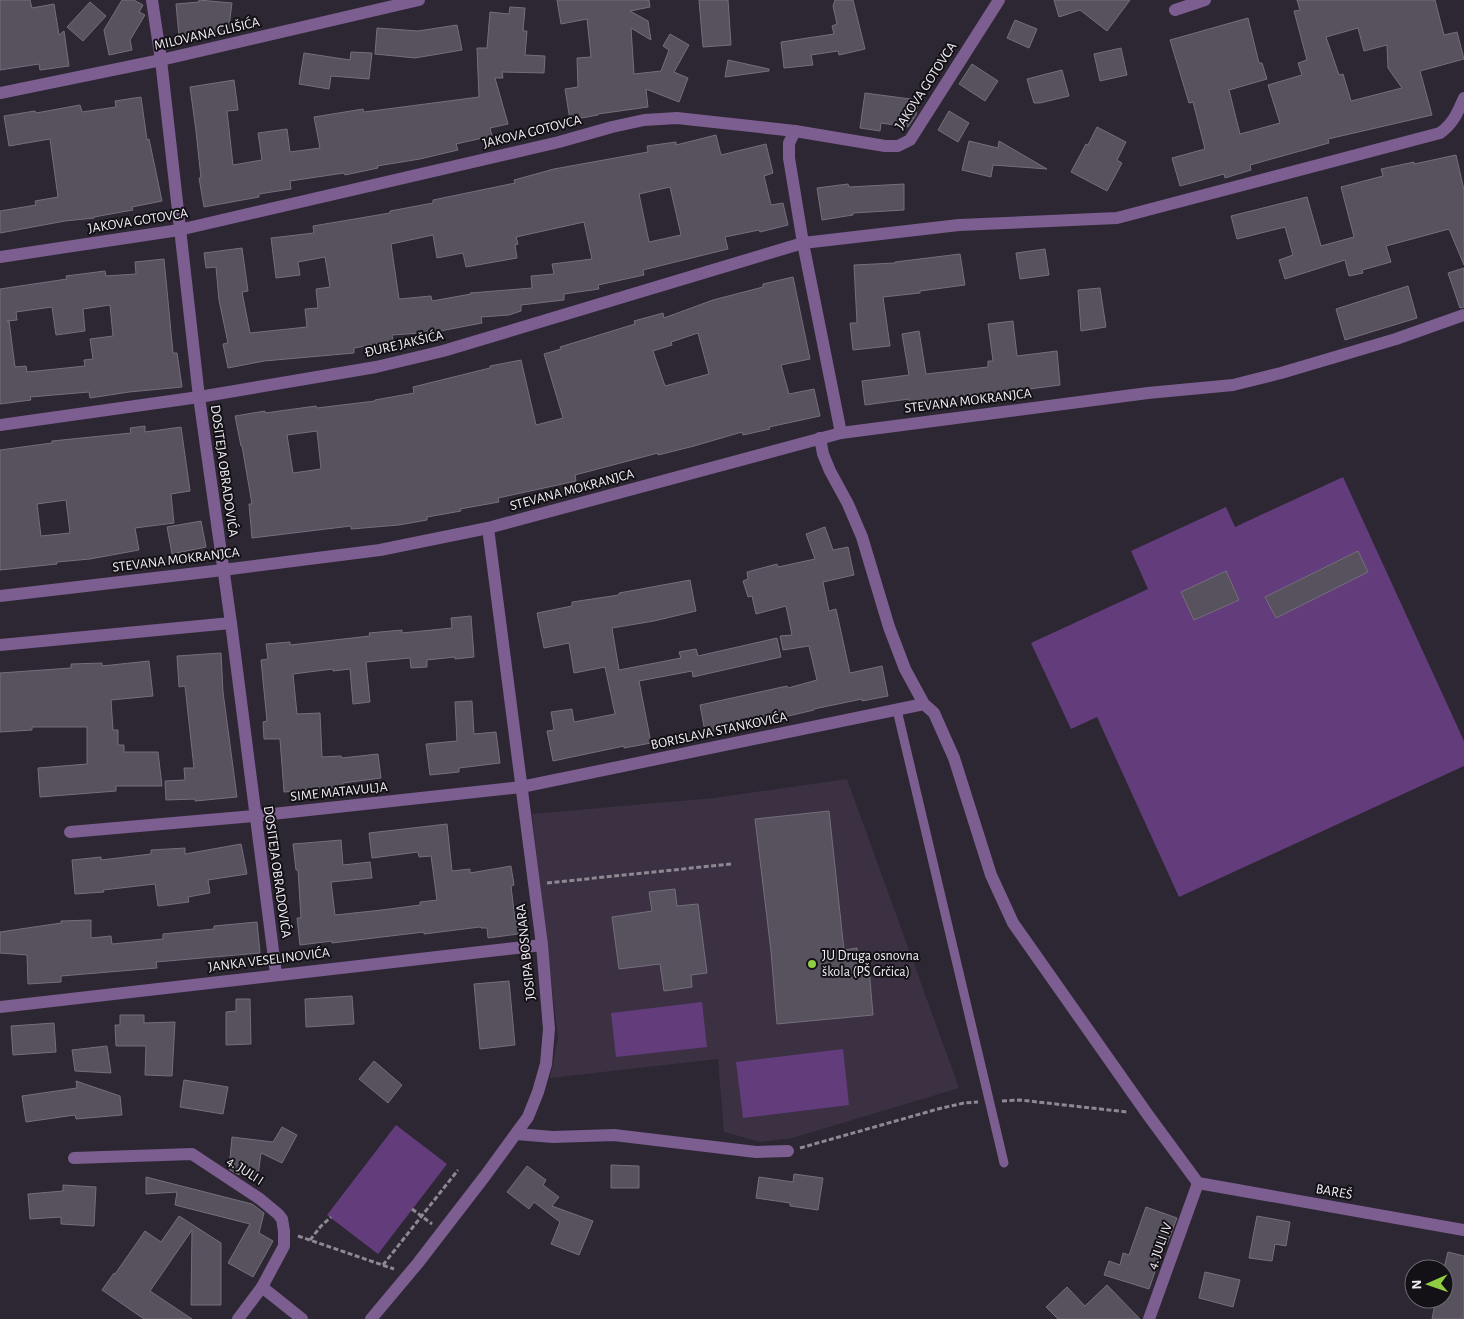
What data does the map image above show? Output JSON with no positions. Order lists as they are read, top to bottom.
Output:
{
  "streets": {
    "street": [
      "MILOVANA GLIŠIĆA",
      "JAKOVA GOTOVCA",
      "ĐURE JAKŠIĆA",
      "STEVANA MOKRANJCA",
      "DOSITEJA OBRADOVIĆA",
      "BORISLAVA STANKOVIĆA",
      "SIME MATAVULJA",
      "JOSIPA BOSNARA",
      "JANKA VESELINOVIĆA",
      "4. JULI I",
      "BAREŠ",
      "4. JULI IV"
    ]
  },
  "crossings": [
    ["MILOVANA GLIŠIĆA", "DOSITEJA OBRADOVIĆA"],
    ["JAKOVA GOTOVCA", "DOSITEJA OBRADOVIĆA"],
    ["ĐURE JAKŠIĆA", "DOSITEJA OBRADOVIĆA"],
    ["STEVANA MOKRANJCA", "DOSITEJA OBRADOVIĆA"],
    ["STEVANA MOKRANJCA", "JOSIPA BOSNARA"],
    ["DOSITEJA OBRADOVIĆA", "SIME MATAVULJA"],
    ["DOSITEJA OBRADOVIĆA", "JANKA VESELINOVIĆA"],
    ["BORISLAVA STANKOVIĆA", "SIME MATAVULJA"],
    ["BORISLAVA STANKOVIĆA", "JOSIPA BOSNARA"],
    ["SIME MATAVULJA", "JOSIPA BOSNARA"],
    ["JOSIPA BOSNARA", "JANKA VESELINOVIĆA"],
    ["BAREŠ", "4. JULI IV"]
  ],
  "places": ["JU Druga osnovna škola (PŠ Grčica)"],
  "north": "left"
}
